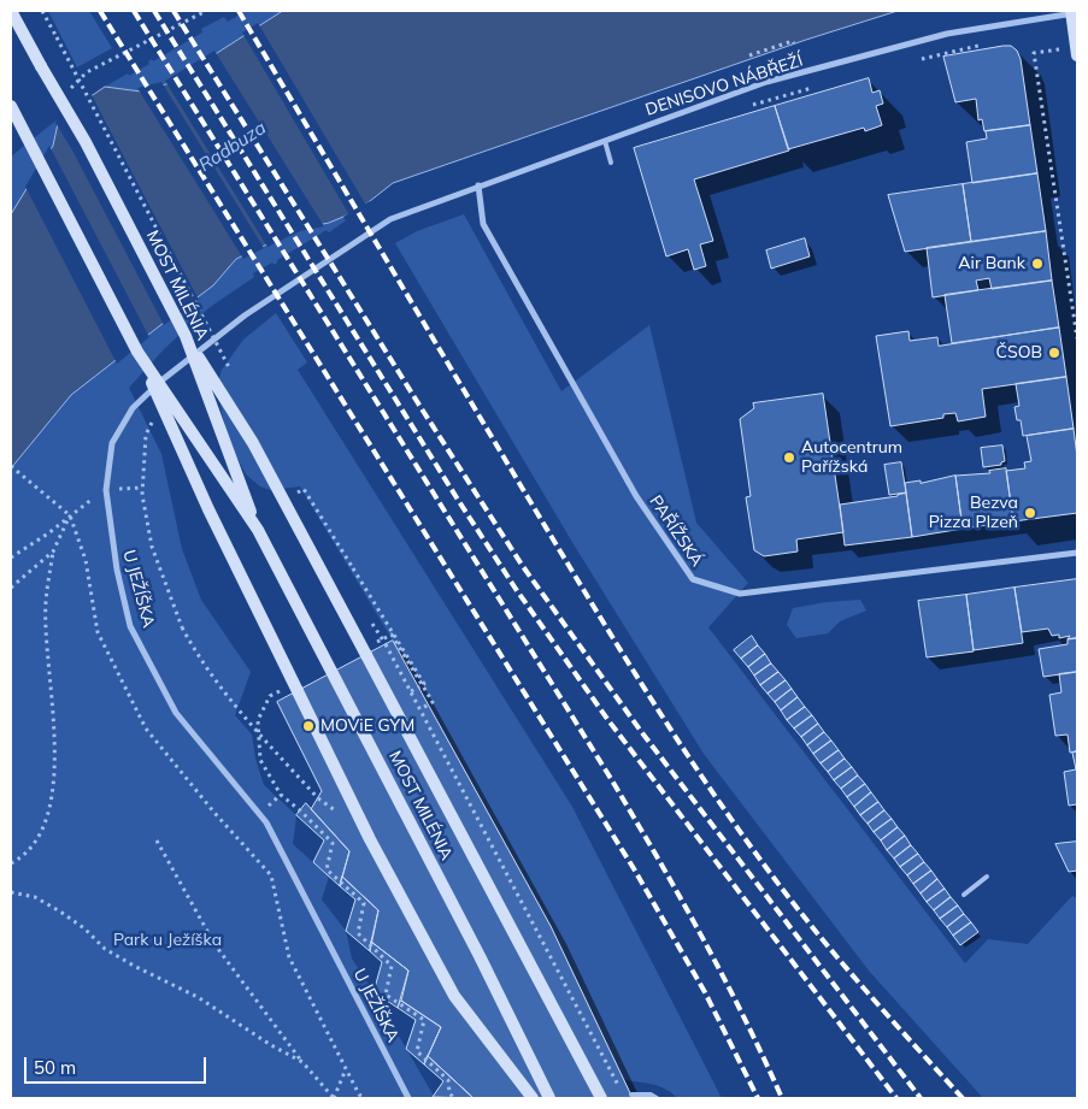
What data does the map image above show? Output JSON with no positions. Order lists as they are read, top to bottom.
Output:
{
  "streets": {
    "main road": ["MOST MILÉNIA"],
    "street": ["DENISOVO NÁBŘEŽÍ", "PAŘÍŽSKÁ", "U JEŽÍŠKA"]
  },
  "crossings": [
    ["DENISOVO NÁBŘEŽÍ", "PAŘÍŽSKÁ"],
    ["DENISOVO NÁBŘEŽÍ", "U JEŽÍŠKA"]
  ],
  "water": ["Radbuza"],
  "parks": ["Park u Ježíška"],
  "places": [
    "Air Bank",
    "ČSOB",
    "Autocentrum Pařížská",
    "Bezva Pizza Plzeň",
    "MOViE GYM"
  ],
  "scale_bar": "50 m"
}
